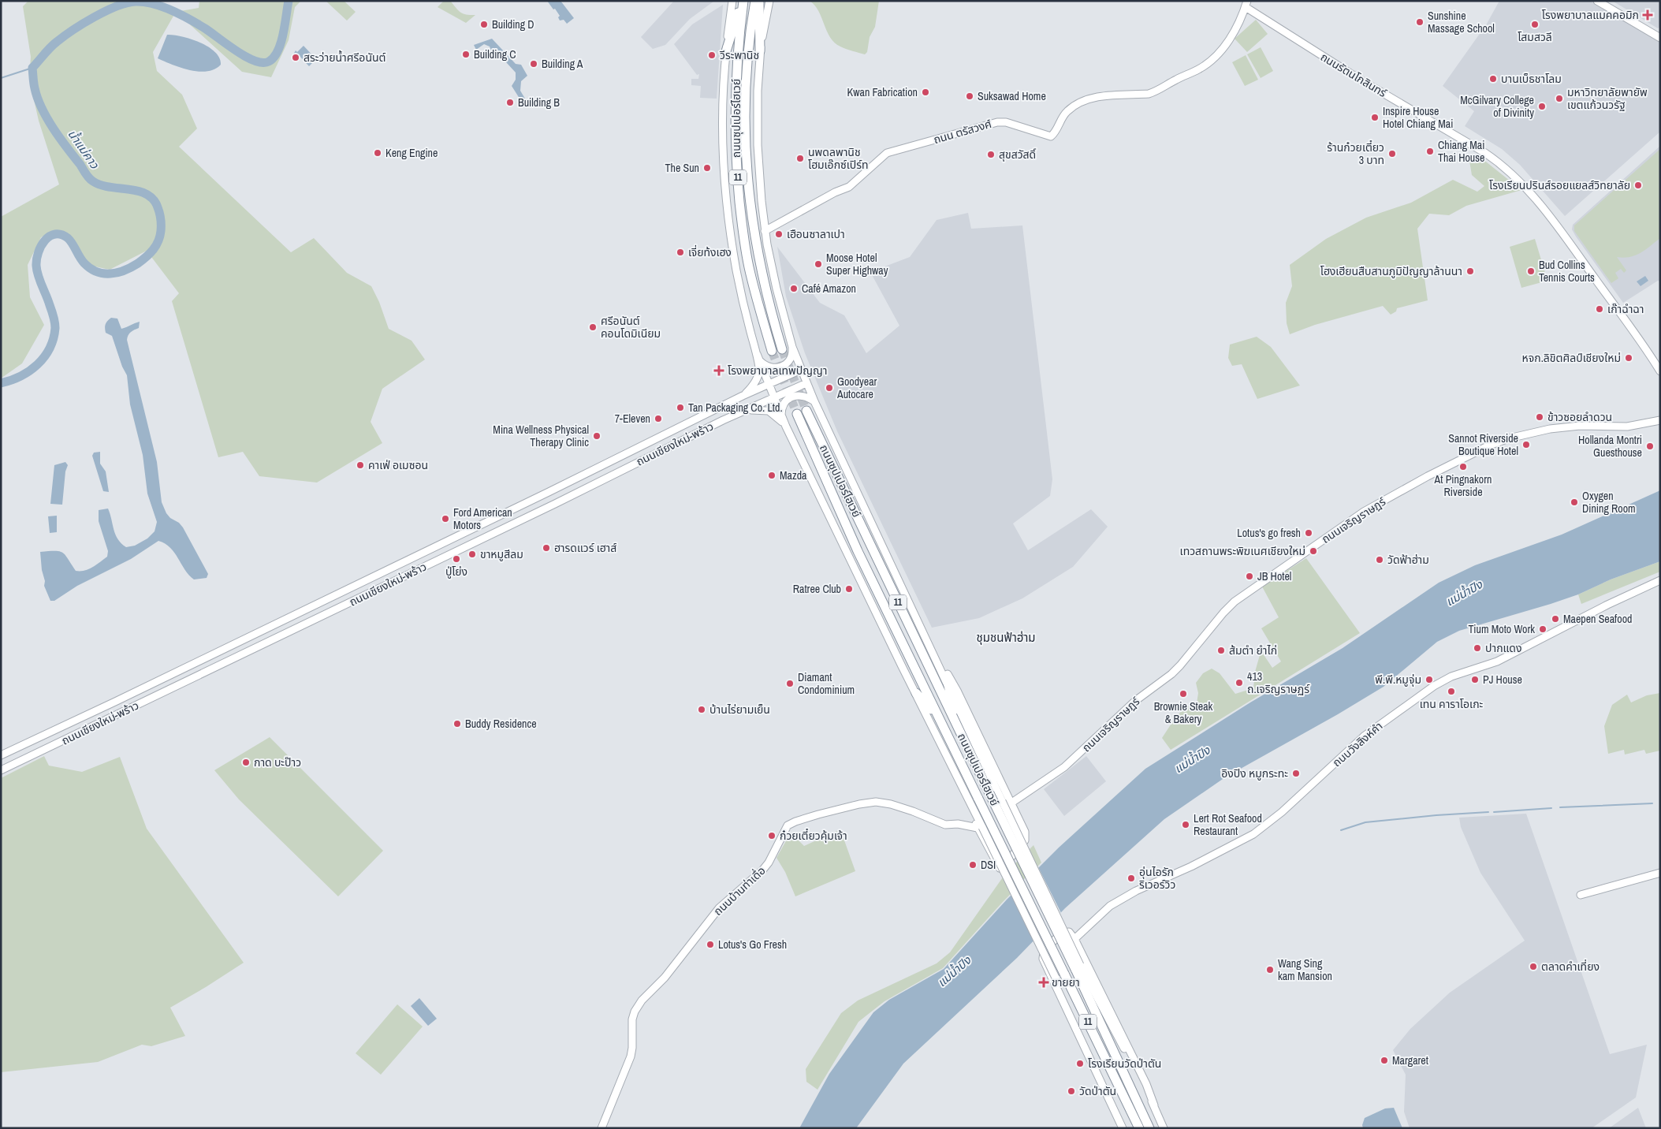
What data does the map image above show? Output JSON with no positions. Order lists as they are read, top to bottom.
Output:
{
  "streets": {
    "highway": ["ถนนซุปเปอร์ไฮเวย์", "11"],
    "main road": [
      "ถนนรัตนโกสินทร์",
      "ถนน ตรัสวงศ์",
      "ถนนเชียงใหม่-พร้าว",
      "ถนนเจริญราษฎร์",
      "ถนนวังสิงห์คำ",
      "ถนนบ้านท่าเดื่อ"
    ]
  },
  "crossings": [
    ["ถนนรัตนโกสินทร์", "ถนน ตรัสวงศ์"]
  ],
  "districts": ["ชุมชนฟ้าฮ่าม"],
  "water": ["น้ำแม่คาว", "แม่น้ำปิง"],
  "places": {
    "health": ["โรงพยาบาลแมคคอมิก", "โรงพยาบาลเทพปัญญา", "ขายยา"],
    "other": [
      "Sunshine Massage School",
      "Building D",
      "โสมสวลี",
      "Building C",
      "วีระพานิช",
      "สระว่ายน้ำศรีอนันต์",
      "Building A",
      "บานเบ็ธชาโลม",
      "Kwan Fabrication",
      "Suksawad Home",
      "มหาวิทยาลัยพายัพ เขตแก้วนวรัฐ",
      "Building B",
      "McGilvary College of Divinity",
      "Inspire House Hotel Chiang Mai",
      "Chiang Mai Thai House",
      "Keng Engine",
      "ร้านก๋วยเตี๋ยว 3 บาท",
      "สุขสวัสดิ์",
      "นพดลพานิช โฮมเอ๊กซ์เปิร์ท",
      "The Sun",
      "โรงเรียนปรินส์รอยแยลส์วิทยาลัย",
      "เฮือนซาลาเปา",
      "เจี่ยท้งเฮง",
      "Moose Hotel Super Highway",
      "โฮงเฮียนสืบสานภูมิปัญญาล้านนา",
      "Bud Collins Tennis Courts",
      "Café Amazon",
      "เก๊าฉำฉา",
      "ศรีอนันต์ คอนโดมิเนียม",
      "หจก.ลิขิตศิลป์เชียงใหม่",
      "Goodyear Autocare",
      "Tan Packaging Co. Ltd.",
      "ข้าวซอยลำดวน",
      "7-Eleven",
      "Mina Wellness Physical Therapy Clinic",
      "Sannot Riverside Boutique Hotel",
      "Hollanda Montri Guesthouse",
      "คาเฟ่ อเมซอน",
      "At Pingnakorn Riverside",
      "Mazda",
      "Oxygen Dining Room",
      "Ford American Motors",
      "Lotus's go fresh",
      "ฮารดแวร์ เฮาส์",
      "เทวสถานพระพิฆเนศเชียงใหม่",
      "ขาหมูสีลม",
      "ปู่โย่ง",
      "วัดฟ้าฮ่าม",
      "JB Hotel",
      "Ratree Club",
      "Maepen Seafood",
      "Tium Moto Work",
      "ปากแดง",
      "ส้มตำ ยำไก่",
      "พี.พี.หมูจุ่ม",
      "PJ House",
      "413 ถ.เจริญราษฏร์",
      "Diamant Condominium",
      "เทน คาราโอเกะ",
      "Brownie Steak & Bakery",
      "บ้านไร่ยามเย็น",
      "Buddy Residence",
      "กาด บะป๊าว",
      "อิงปิง หมูกระทะ",
      "Lert Rot Seafood Restaurant",
      "ก๋วยเตี๋ยวคุ้มเจ้า",
      "DSI",
      "อุ่นไอรัก ริเวอร์วิว",
      "Lotus's Go Fresh",
      "ตลาดคำเที่ยง",
      "Wang Sing kam Mansion",
      "Margaret",
      "โรงเรียนวัดป่าตัน",
      "วัดป่าตัน"
    ]
  }
}
